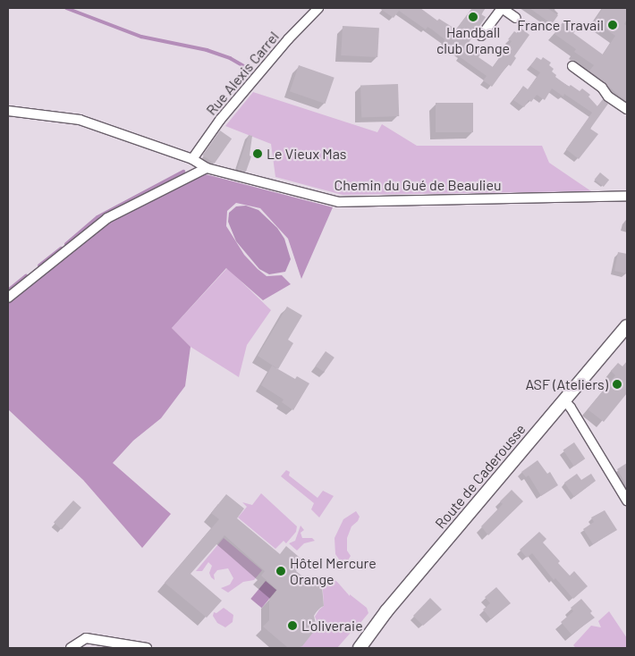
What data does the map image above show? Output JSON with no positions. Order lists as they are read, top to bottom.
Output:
{
  "streets": {
    "main road": ["Route de Caderousse"],
    "street": ["Rue Alexis Carrel", "Chemin du Gué de Beaulieu"]
  },
  "crossings": [
    ["Rue Alexis Carrel", "Chemin du Gué de Beaulieu"]
  ],
  "places": [
    "Handball club Orange",
    "France Travail",
    "Le Vieux Mas",
    "ASF (Ateliers)",
    "Hôtel Mercure Orange",
    "L'oliveraie"
  ]
}
